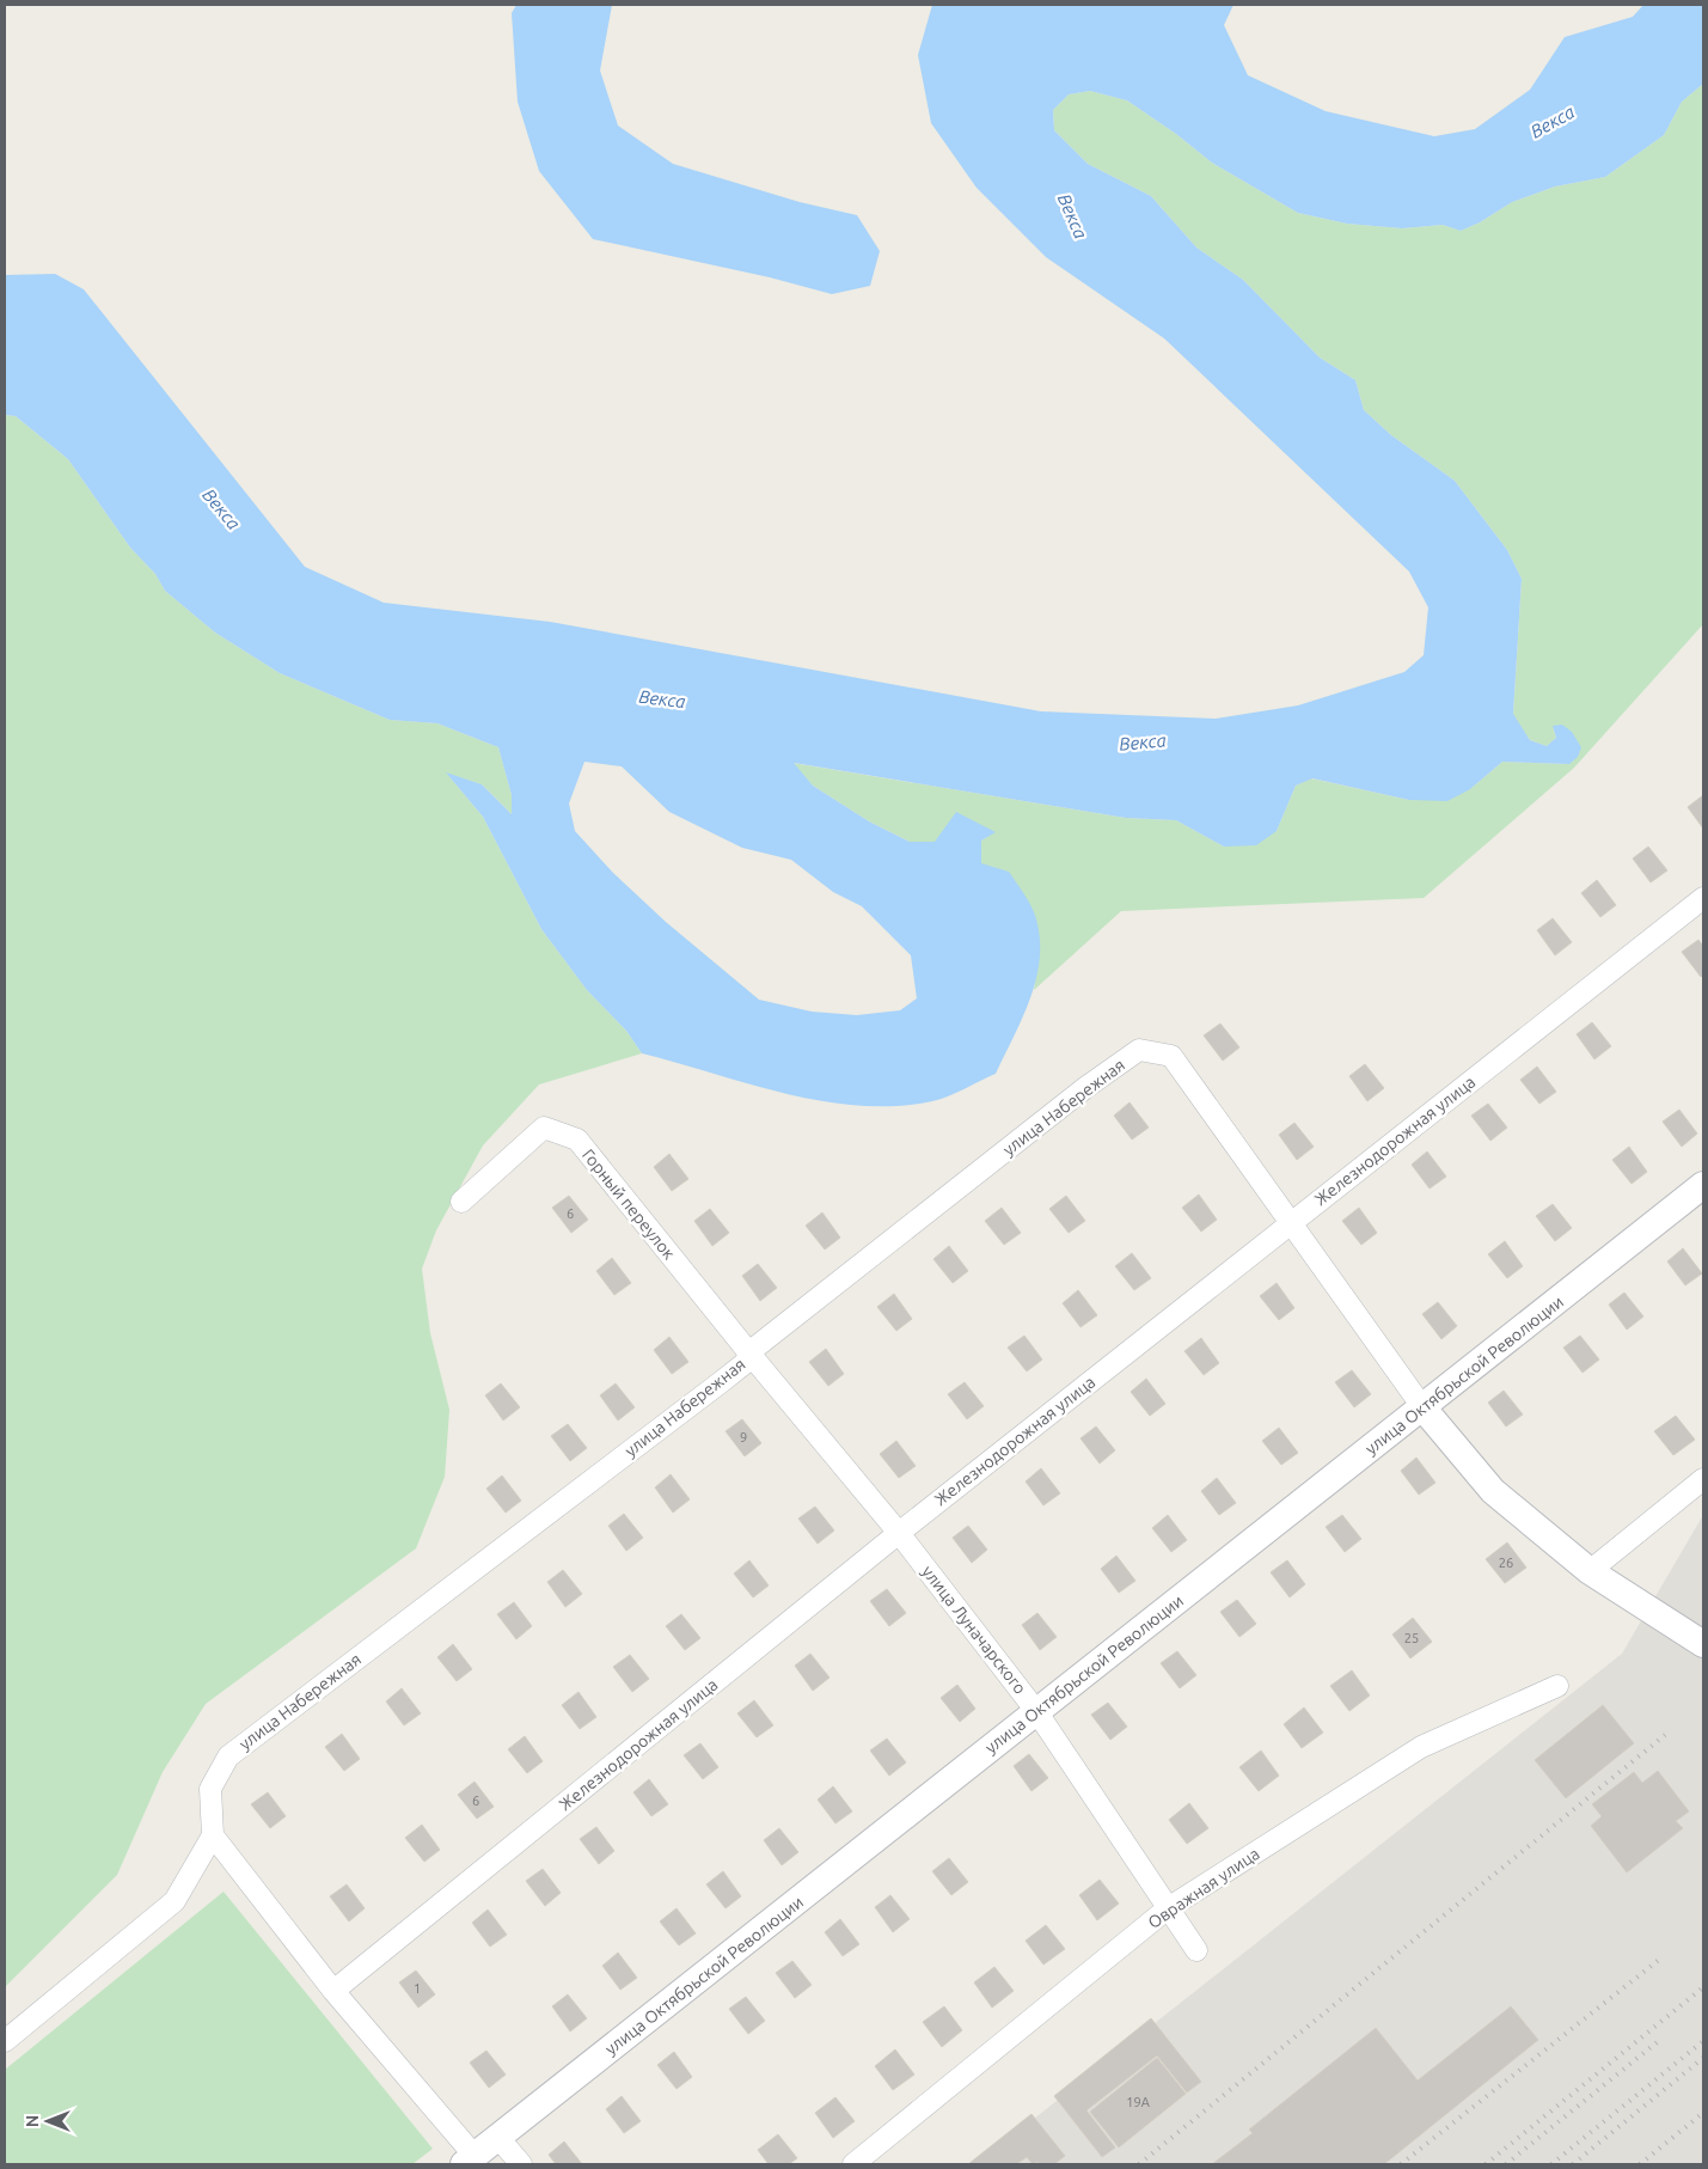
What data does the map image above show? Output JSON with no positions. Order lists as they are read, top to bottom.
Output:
{
  "streets": {
    "street": [
      "улица Набережная",
      "Железнодорожная улица",
      "Горный переулок",
      "улица Октябрьской Революции",
      "улица Луначарского",
      "Овражная улица"
    ]
  },
  "crossings": [
    ["улица Набережная", "Железнодорожная улица"],
    ["улица Набережная", "Горный переулок"],
    ["улица Набережная", "улица Луначарского"],
    ["Железнодорожная улица", "улица Луначарского"],
    ["Горный переулок", "улица Луначарского"],
    ["улица Октябрьской Революции", "улица Луначарского"],
    ["улица Луначарского", "Овражная улица"]
  ],
  "water": ["Векса"],
  "house_numbers": [
    "6",
    "9",
    "26",
    "25",
    "6",
    "1",
    "19А"
  ],
  "north": "left"
}
